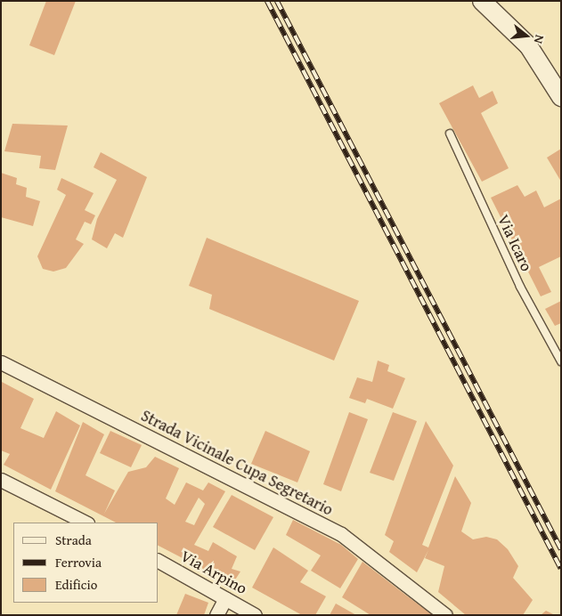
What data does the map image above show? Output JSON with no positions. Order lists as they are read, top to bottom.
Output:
{
  "streets": {
    "street": ["Strada Vicinale Cupa Segretario", "Via Arpino"],
    "lane": ["Via Icaro"]
  },
  "legend": ["Strada", "Ferrovia", "Edificio"],
  "north": "right"
}
